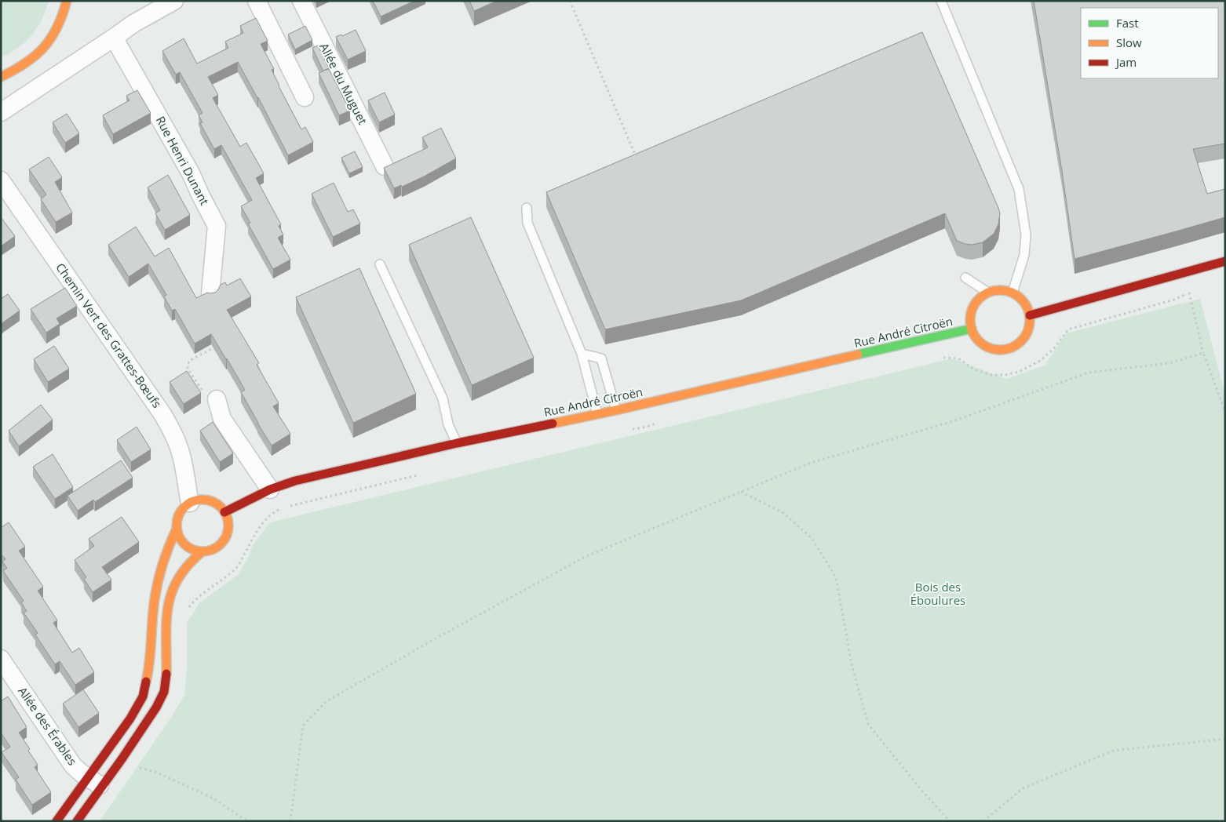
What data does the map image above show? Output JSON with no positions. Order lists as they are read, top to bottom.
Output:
{
  "streets": {
    "main road": ["Rue André Citroën"],
    "street": [
      "Allée du Muguet",
      "Rue Henri Dunant",
      "Chemin Vert des Grattes-Bœufs",
      "Allée des Érables"
    ]
  },
  "crossings": [
    ["Rue André Citroën", "Chemin Vert des Grattes-Bœufs"]
  ],
  "parks": ["Bois des Éboulures"],
  "legend": ["Fast", "Slow", "Jam"]
}
